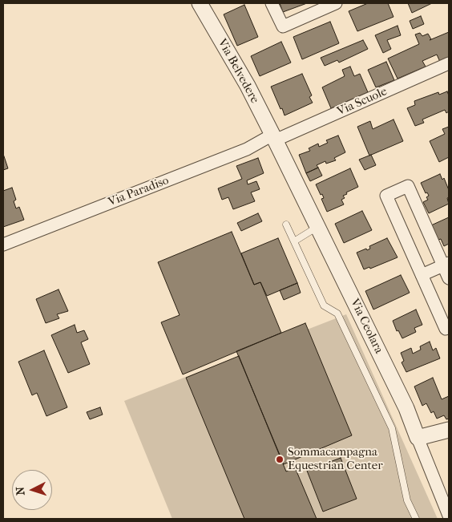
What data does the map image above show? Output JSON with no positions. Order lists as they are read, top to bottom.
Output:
{
  "streets": {
    "street": [
      "Via Belvedere",
      "Via Scuole",
      "Via Paradiso",
      "Via Ceolara"
    ]
  },
  "crossings": [
    ["Via Belvedere", "Via Scuole"],
    ["Via Belvedere", "Via Paradiso"],
    ["Via Belvedere", "Via Ceolara"],
    ["Via Scuole", "Via Paradiso"],
    ["Via Scuole", "Via Ceolara"],
    ["Via Paradiso", "Via Ceolara"]
  ],
  "places": ["Sommacampagna Equestrian Center"],
  "north": "left"
}
